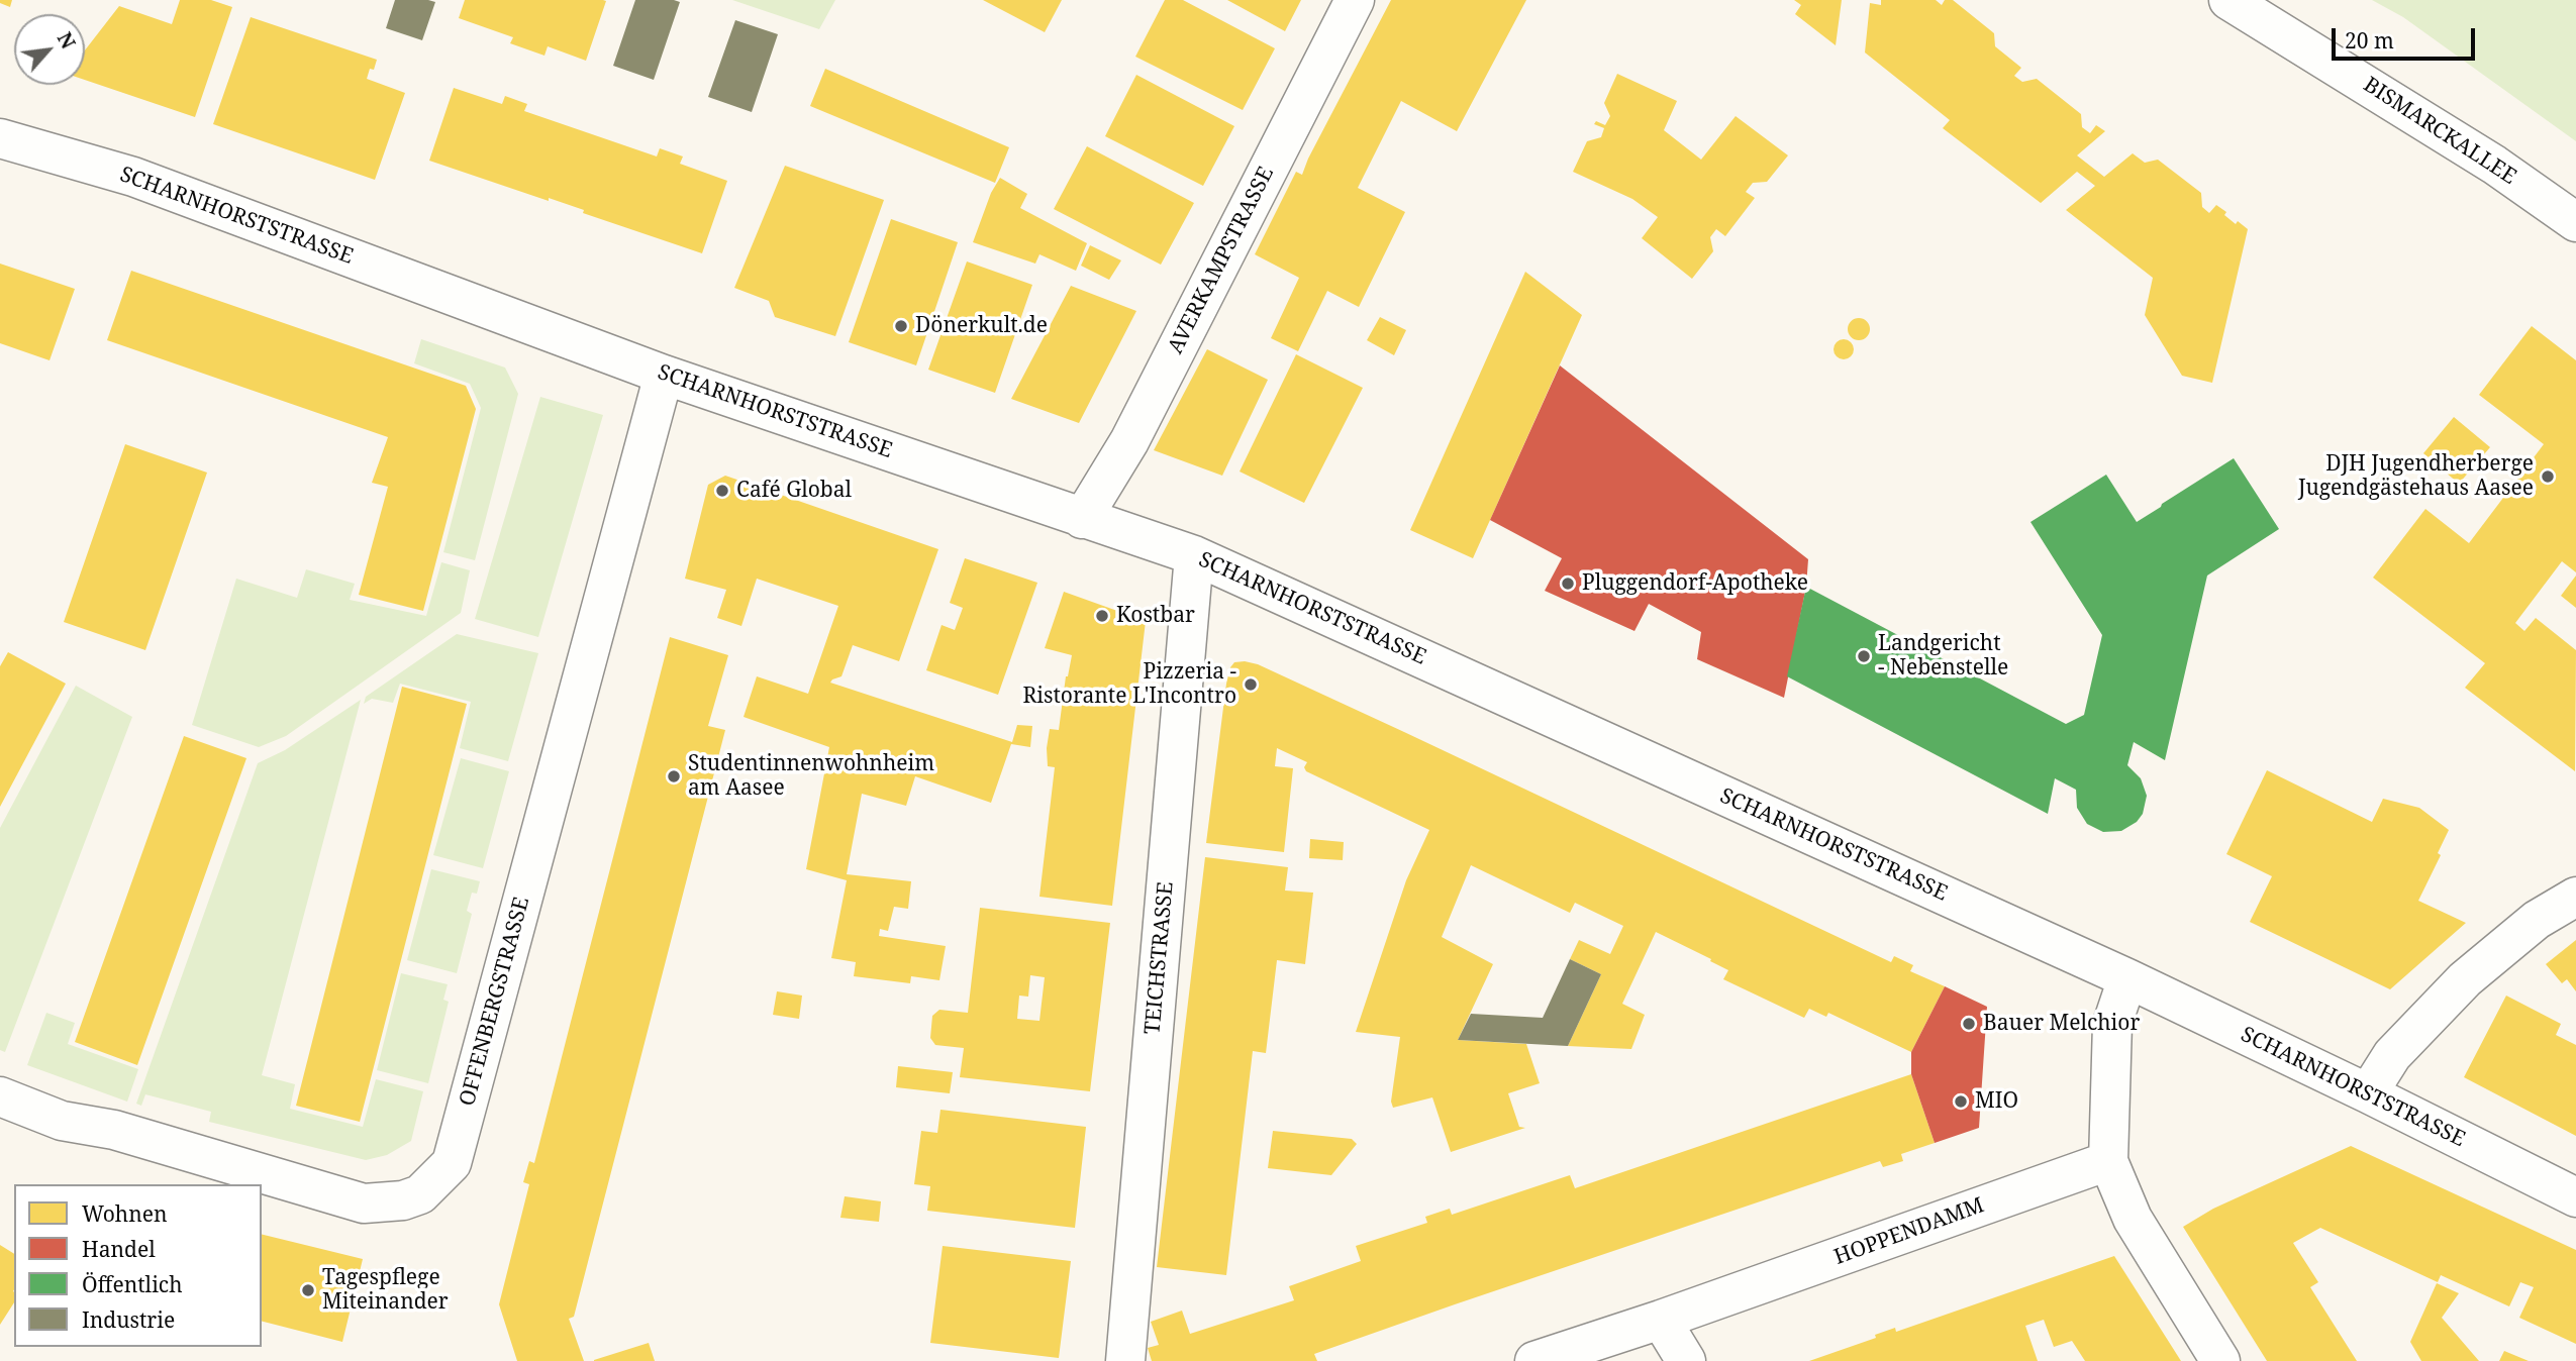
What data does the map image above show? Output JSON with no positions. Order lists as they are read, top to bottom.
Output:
{
  "streets": {
    "street": [
      "BISMARCKALLEE",
      "SCHARNHORSTSTRASSE",
      "AVERKAMPSTRASSE",
      "TEICHSTRASSE",
      "OFFENBERGSTRASSE",
      "HOPPENDAMM"
    ]
  },
  "crossings": [
    ["SCHARNHORSTSTRASSE", "AVERKAMPSTRASSE"],
    ["SCHARNHORSTSTRASSE", "TEICHSTRASSE"],
    ["SCHARNHORSTSTRASSE", "OFFENBERGSTRASSE"]
  ],
  "places": [
    "Dönerkult.de",
    "DJH Jugendherberge Jugendgästehaus Aasee",
    "Café Global",
    "Pluggendorf-Apotheke",
    "Kostbar",
    "Landgericht - Nebenstelle",
    "Pizzeria - Ristorante L'Incontro",
    "Studentinnenwohnheim am Aasee",
    "Bauer Melchior",
    "MIO",
    "Tagespflege Miteinander"
  ],
  "legend": [
    "Wohnen",
    "Handel",
    "Öffentlich",
    "Industrie"
  ],
  "scale_bar": "20 m",
  "north": "top right"
}
